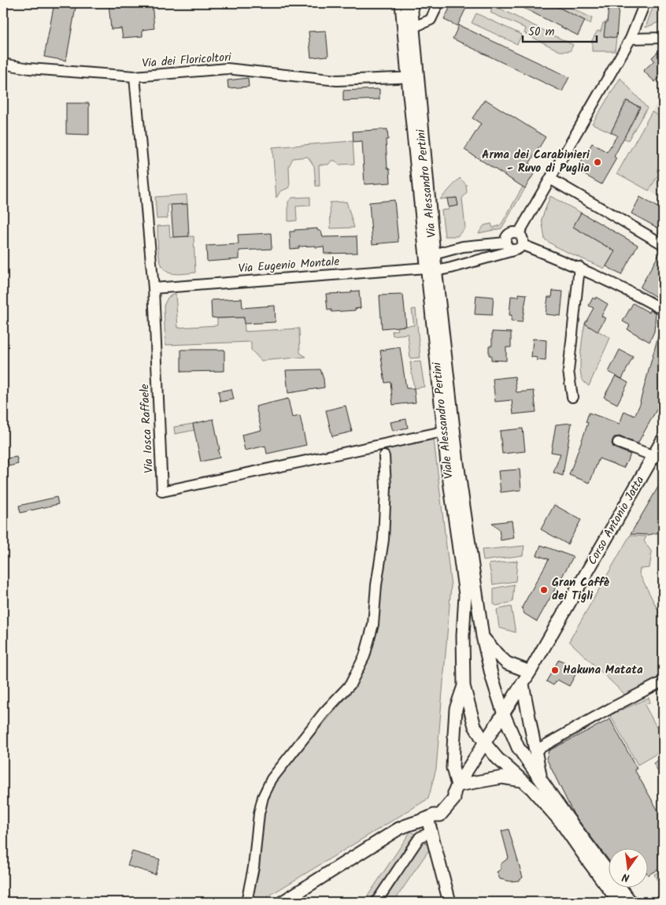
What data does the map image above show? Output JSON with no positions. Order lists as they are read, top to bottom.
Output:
{
  "streets": {
    "main road": ["Via Alessandro Pertini", "Viale Alessandro Pertini", "Corso Antonio Jatta"],
    "street": ["Via dei Floricoltori", "Via Eugenio Montale", "Via Iosca Raffaele"]
  },
  "crossings": [
    ["Via dei Floricoltori", "Via Iosca Raffaele"],
    ["Via Alessandro Pertini", "Via Eugenio Montale"],
    ["Via Alessandro Pertini", "Viale Alessandro Pertini"],
    ["Via Eugenio Montale", "Viale Alessandro Pertini"],
    ["Via Eugenio Montale", "Via Iosca Raffaele"],
    ["Viale Alessandro Pertini", "Via Iosca Raffaele"],
    ["Viale Alessandro Pertini", "Corso Antonio Jatta"]
  ],
  "places": ["Arma dei Carabinieri - Ruvo di Puglia", "Gran Caffè dei Tigli", "Hakuna Matata"],
  "scale_bar": "50 m",
  "north": "bottom"
}
